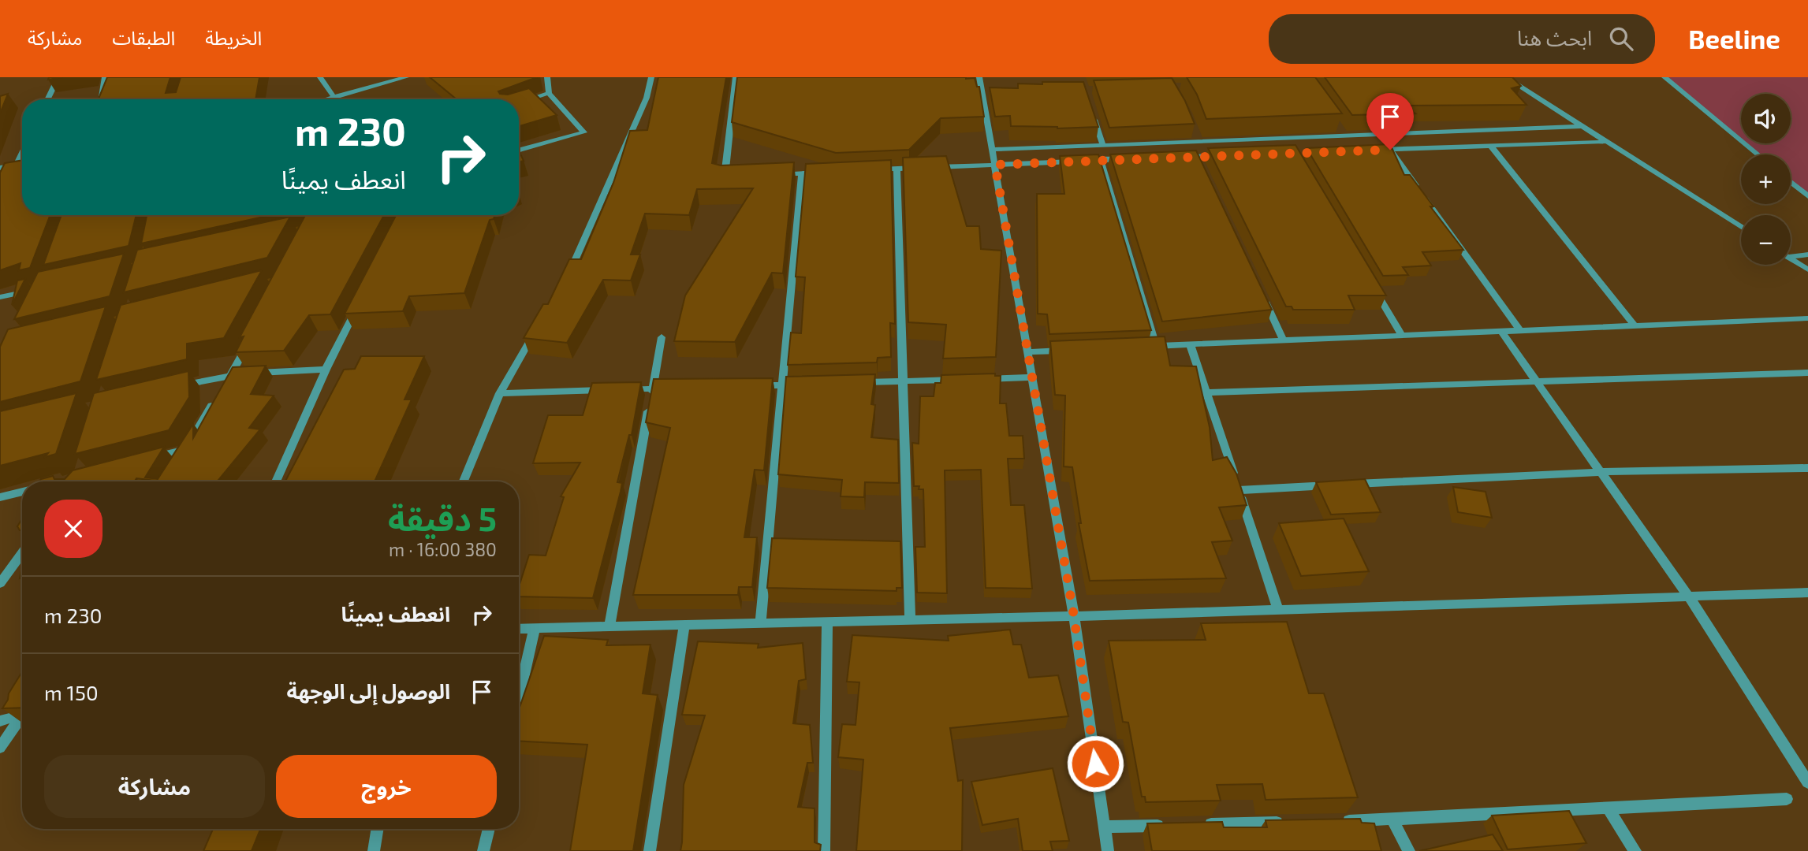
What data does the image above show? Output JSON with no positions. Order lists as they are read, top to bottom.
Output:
{
  "page": {
    "header": "Beeline",
    "search": "ابحث هنا",
    "nav": ["الخريطة", "الطبقات", "مشاركة"],
    "map_buttons": ["+", "−"],
    "turn": ["230 m", "انعطف يمينًا"],
    "heading": ["5 دقيقة", "380 m · 16:00"],
    "list": [
      {
        "name": "انعطف يمينًا",
        "value": "230 m"
      },
      {
        "name": "الوصول إلى الوجهة",
        "value": "150 m"
      }
    ],
    "buttons": ["خروج", "مشاركة"]
  }
}
